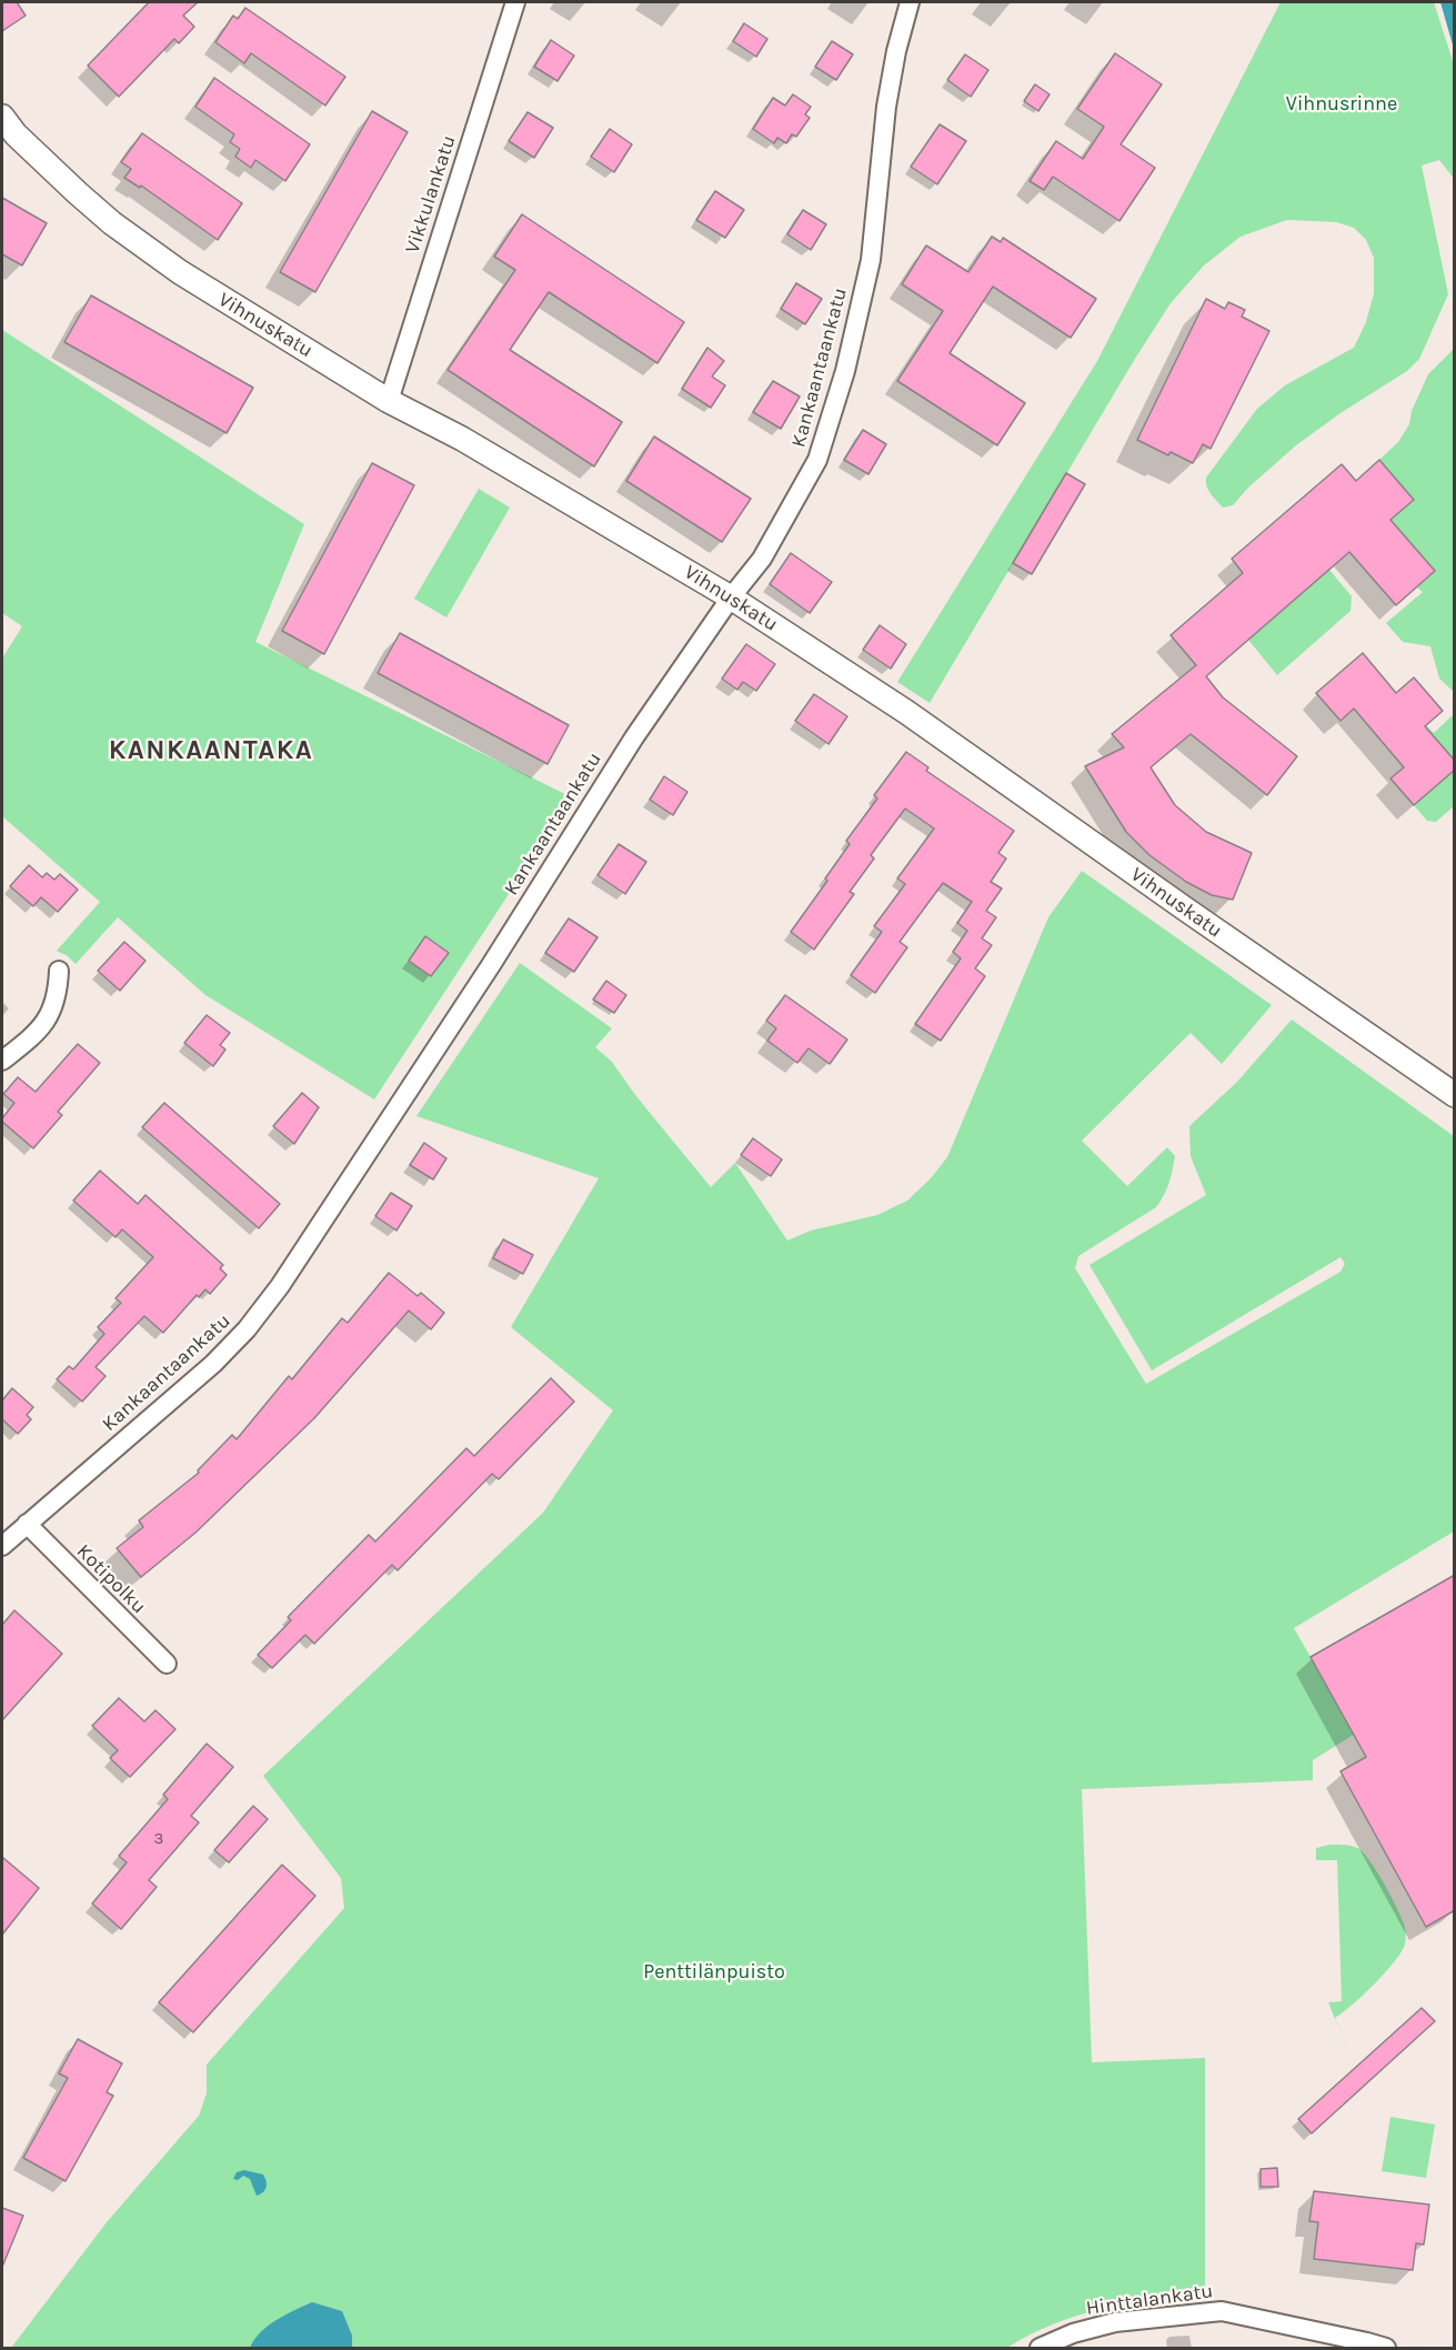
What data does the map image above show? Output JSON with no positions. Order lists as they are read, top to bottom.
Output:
{
  "streets": {
    "street": [
      "Vikkulankatu",
      "Vihnuskatu",
      "Kankaantaankatu",
      "Kotipolku",
      "Hinttalankatu"
    ]
  },
  "crossings": [
    ["Vikkulankatu", "Vihnuskatu"],
    ["Vihnuskatu", "Kankaantaankatu"],
    ["Kankaantaankatu", "Kotipolku"]
  ],
  "districts": ["KANKAANTAKA"],
  "parks": ["Vihnusrinne", "Penttilänpuisto"],
  "house_numbers": ["3"]
}
